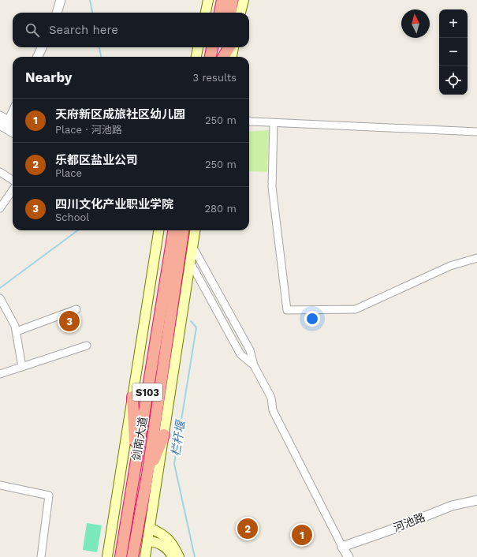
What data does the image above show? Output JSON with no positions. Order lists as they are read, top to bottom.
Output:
{
  "streets": {
    "highway": ["S103", "剑南大道"],
    "street": ["河池路"]
  },
  "water": ["栏杆堰"],
  "north": "top",
  "page": {
    "map_buttons": ["+", "−"],
    "search": "Search here",
    "heading": ["Nearby", "3 results"],
    "list": [
      {
        "mark": "1",
        "name": "天府新区成旅社区幼儿园",
        "note": "Place · 河池路",
        "value": "250 m"
      },
      {
        "mark": "2",
        "name": "乐都区盐业公司",
        "note": "Place",
        "value": "250 m"
      },
      {
        "mark": "3",
        "name": "四川文化产业职业学院",
        "note": "School",
        "value": "280 m"
      }
    ],
    "pins": ["3", "2", "1"]
  }
}
